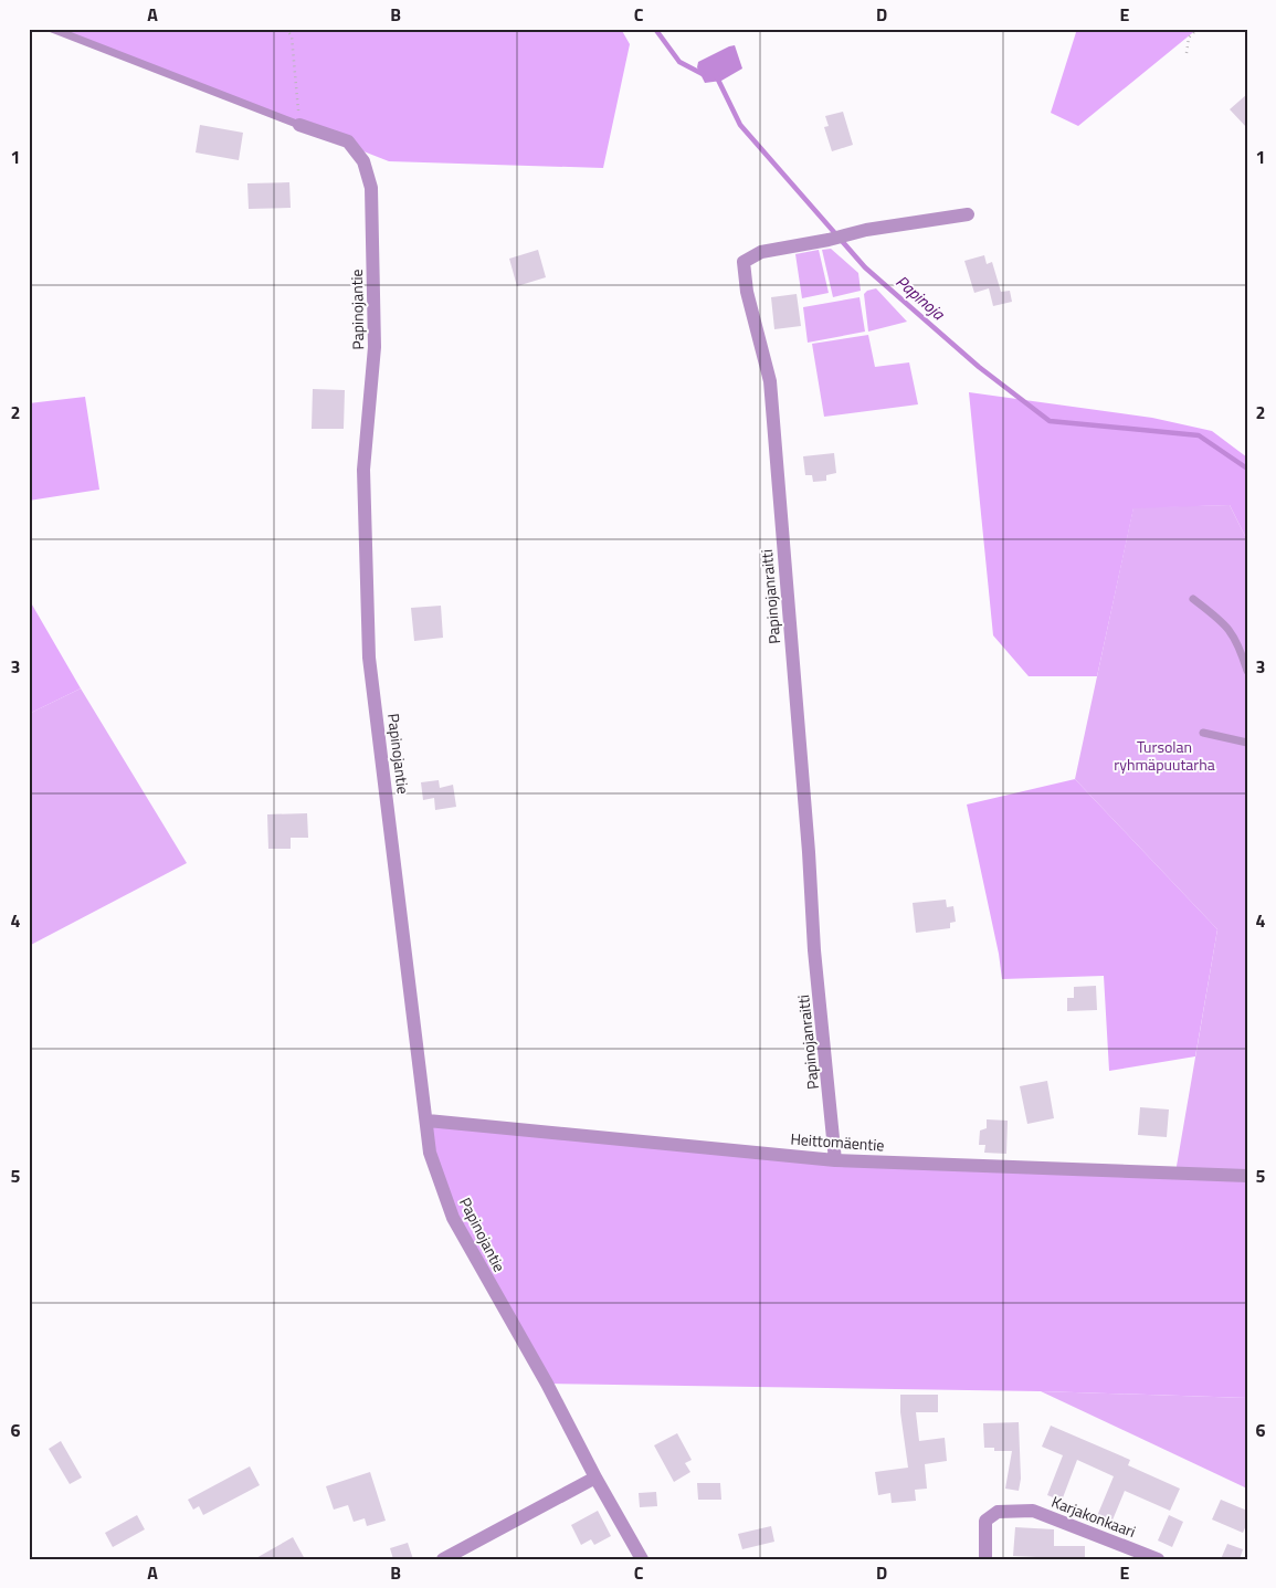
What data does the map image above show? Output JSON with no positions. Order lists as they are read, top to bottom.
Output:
{
  "streets": {
    "street": [
      "Papinojantie",
      "Papinojanraitti",
      "Heittomäentie",
      "Karjakonkaari"
    ]
  },
  "crossings": [
    ["Papinojantie", "Heittomäentie"],
    ["Papinojanraitti", "Heittomäentie"]
  ],
  "water": ["Papinoja"],
  "parks": ["Tursolan ryhmäpuutarha"],
  "grid": {
    "columns": [
      "A",
      "B",
      "C",
      "D",
      "E"
    ],
    "rows": [
      "1",
      "2",
      "3",
      "4",
      "5",
      "6"
    ]
  }
}
